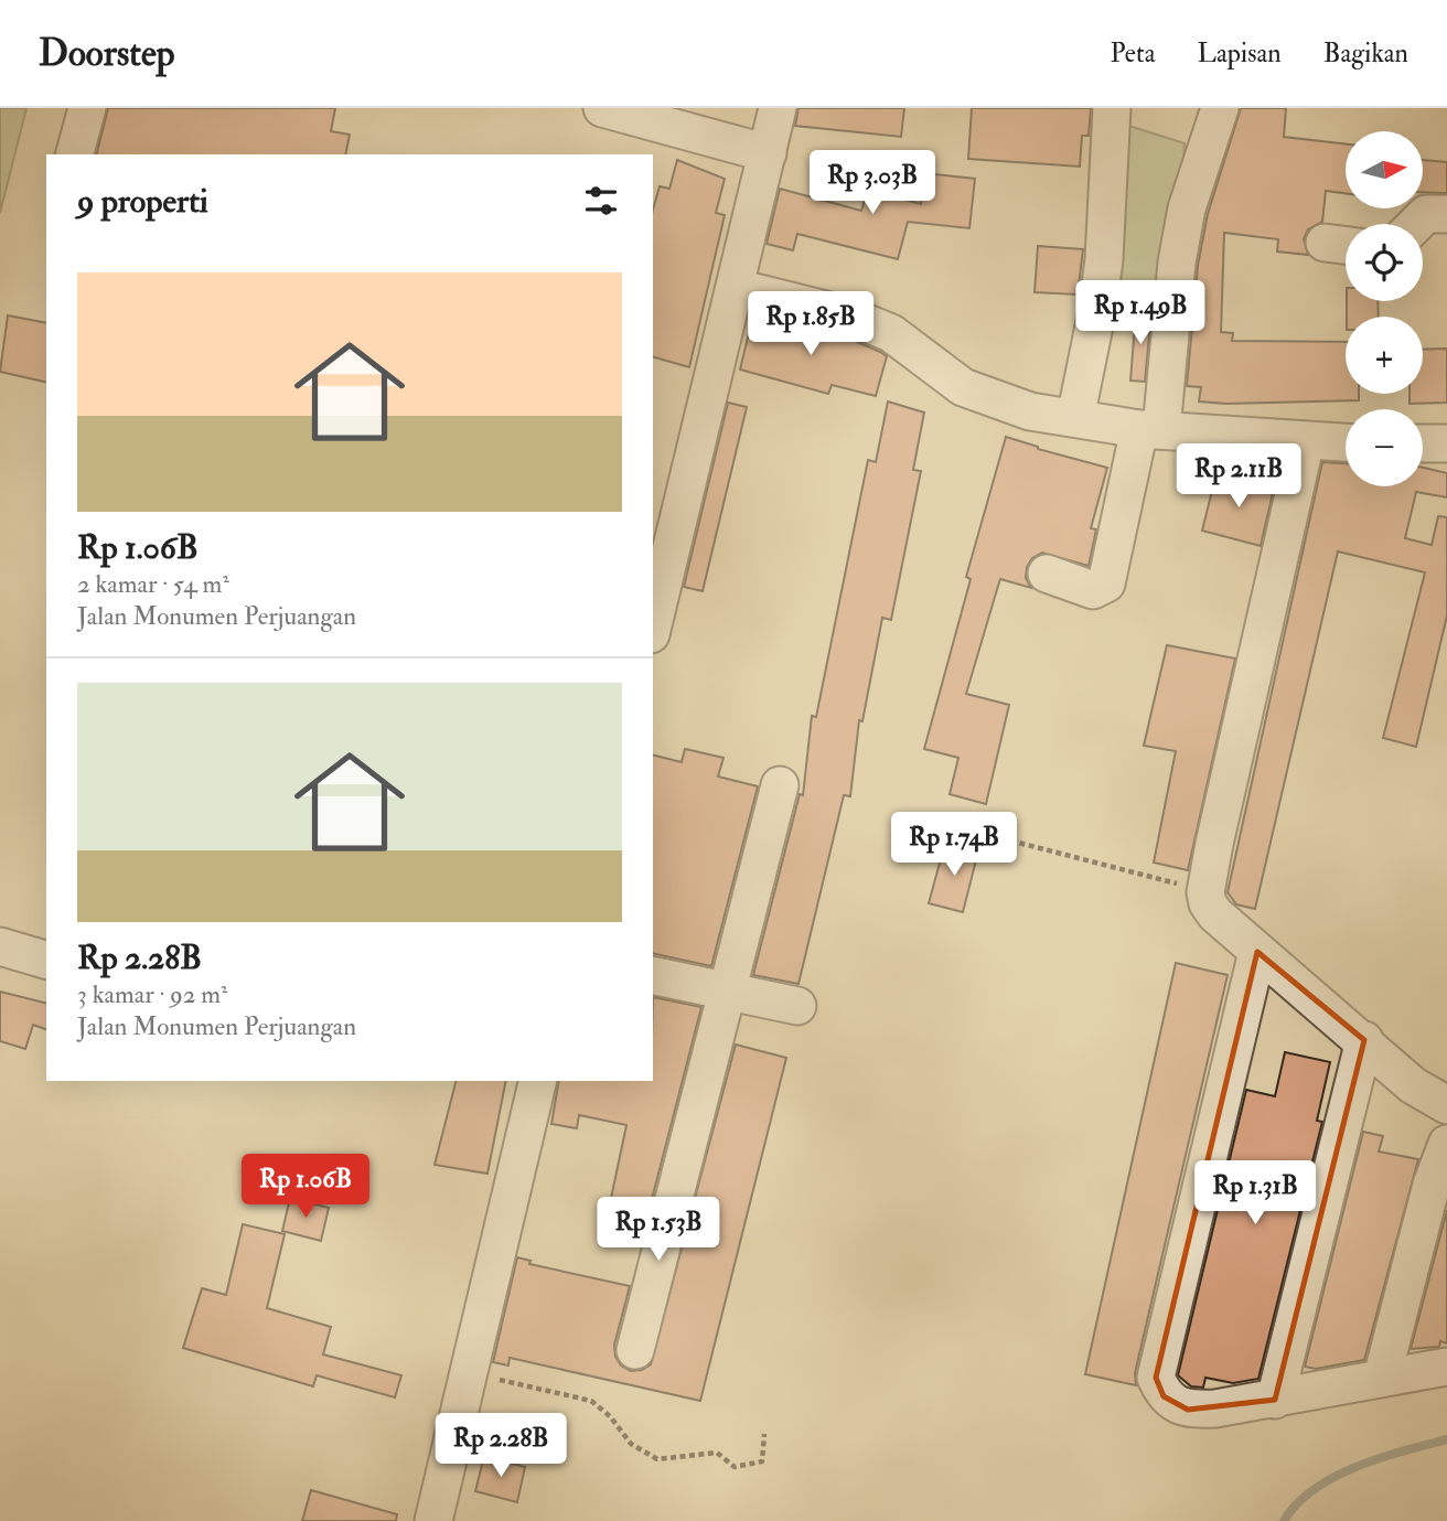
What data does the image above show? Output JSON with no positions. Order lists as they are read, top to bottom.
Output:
{
  "north": "right",
  "page": {
    "header": "Doorstep",
    "nav": ["Peta", "Lapisan", "Bagikan"],
    "map_buttons": ["+", "−"],
    "price": [
      "Rp 3.03B",
      "Rp 1.49B",
      "Rp 1.85B",
      "Rp 2.11B",
      "Rp 1.74B",
      "Rp 1.06B",
      "Rp 1.31B",
      "Rp 1.53B",
      "Rp 2.28B"
    ],
    "heading": "9 properti",
    "list": [
      {
        "name": "Rp 1.06B",
        "note": "2 kamar · 54 m² · Jalan Monumen Perjuangan"
      },
      {
        "name": "Rp 2.28B",
        "note": "3 kamar · 92 m² · Jalan Monumen Perjuangan"
      }
    ]
  }
}
